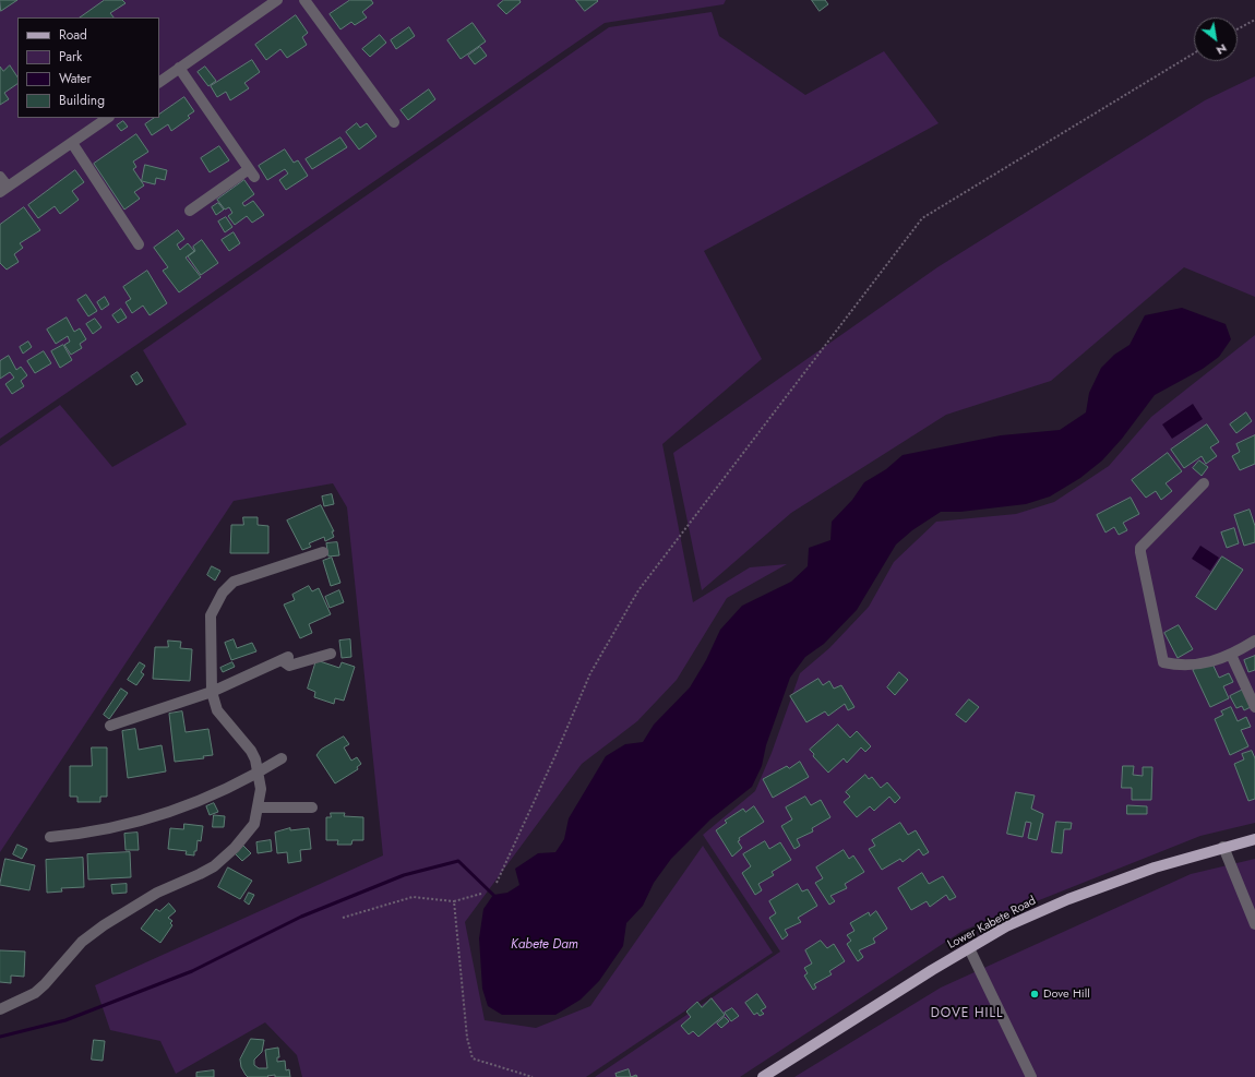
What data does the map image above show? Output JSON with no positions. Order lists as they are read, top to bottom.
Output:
{
  "streets": {
    "main road": ["Lower Kabete Road"]
  },
  "districts": ["DOVE HILL"],
  "water": ["Kabete Dam"],
  "places": ["Dove Hill"],
  "legend": [
    "Road",
    "Park",
    "Water",
    "Building"
  ],
  "north": "bottom right"
}
